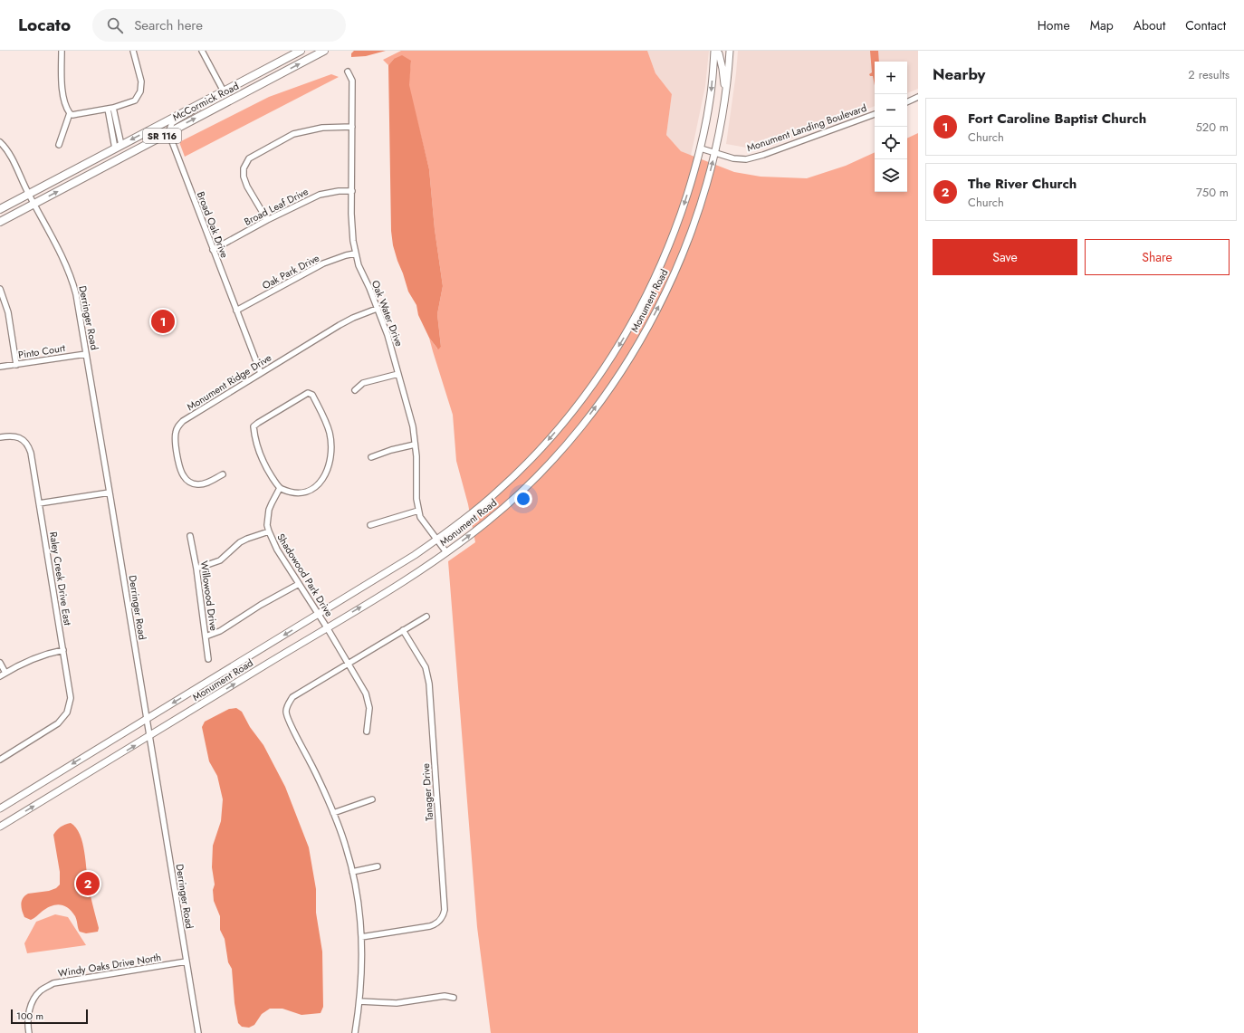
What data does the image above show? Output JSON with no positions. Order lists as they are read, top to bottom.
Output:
{
  "streets": {
    "main road": ["McCormick Road", "SR 116", "Monument Road"],
    "street": [
      "Monument Landing Boulevard",
      "Broad Leaf Drive",
      "Broad Oak Drive",
      "Oak Park Drive",
      "Oak Water Drive",
      "Derringer Road",
      "Pinto Court",
      "Monument Ridge Drive",
      "Shadowood Park Drive",
      "Raley Creek Drive East",
      "Willowood Drive",
      "Tanager Drive",
      "Windy Oaks Drive North"
    ]
  },
  "crossings": [
    ["McCormick Road", "Broad Oak Drive"],
    ["McCormick Road", "Derringer Road"],
    ["Monument Landing Boulevard", "Monument Road"],
    ["Broad Leaf Drive", "Broad Oak Drive"],
    ["Broad Leaf Drive", "Oak Water Drive"],
    ["Broad Oak Drive", "Oak Park Drive"],
    ["Broad Oak Drive", "Monument Ridge Drive"],
    ["Oak Park Drive", "Oak Water Drive"],
    ["Monument Road", "Oak Water Drive"],
    ["Monument Road", "Derringer Road"],
    ["Monument Road", "Shadowood Park Drive"],
    ["Oak Water Drive", "Monument Ridge Drive"],
    ["Derringer Road", "Pinto Court"],
    ["Derringer Road", "Windy Oaks Drive North"]
  ],
  "scale_bar": "100 m",
  "page": {
    "header": "Locato",
    "search": "Search here",
    "nav": [
      "Home",
      "Map",
      "About",
      "Contact"
    ],
    "heading": ["Nearby", "2 results"],
    "map_buttons": ["+", "−"],
    "list": [
      {
        "mark": "1",
        "name": "Fort Caroline Baptist Church",
        "note": "Church",
        "value": "520 m"
      },
      {
        "mark": "2",
        "name": "The River Church",
        "note": "Church",
        "value": "750 m"
      }
    ],
    "buttons": ["Save", "Share"],
    "pins": ["1", "2"],
    "scale": "100 m"
  }
}
